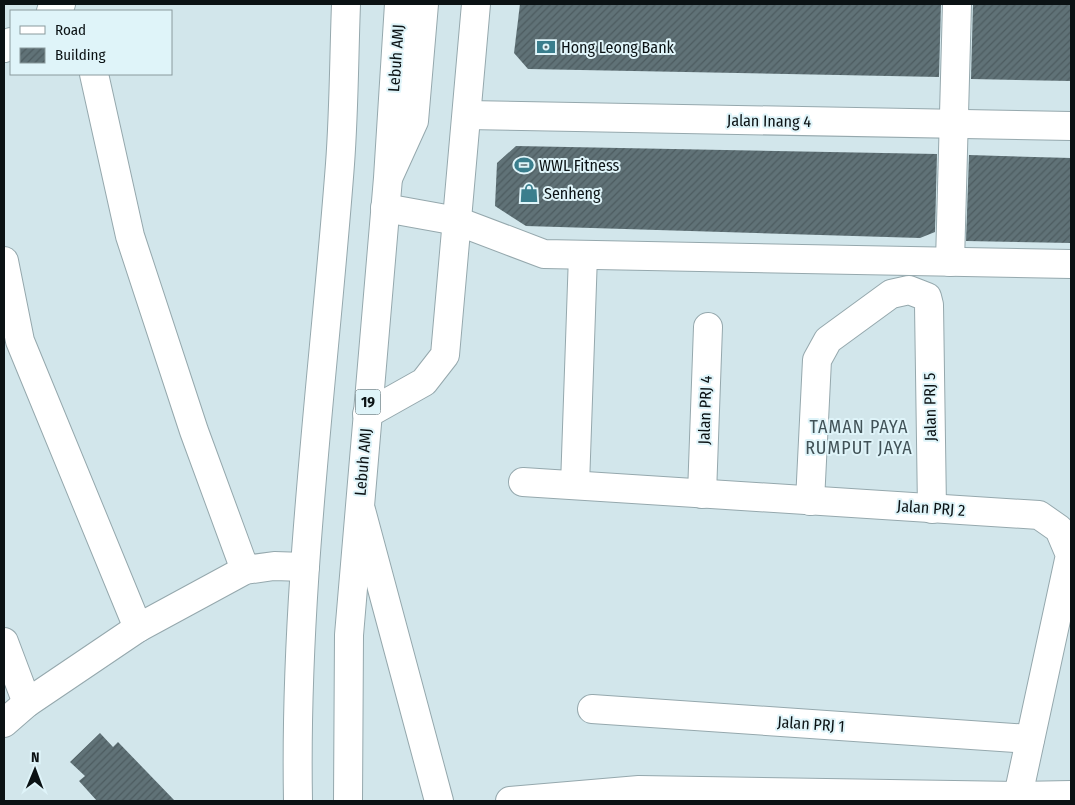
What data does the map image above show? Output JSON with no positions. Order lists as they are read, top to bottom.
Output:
{
  "streets": {
    "main road": [
      "Lebuh AMJ",
      "Jalan Inang 4",
      "19",
      "Jalan PRJ 5",
      "Jalan PRJ 4",
      "Jalan PRJ 2",
      "Jalan PRJ 1"
    ]
  },
  "crossings": [
    ["Jalan PRJ 5", "Jalan PRJ 2"],
    ["Jalan PRJ 4", "Jalan PRJ 2"],
    ["Jalan PRJ 2", "Jalan PRJ 1"]
  ],
  "districts": ["TAMAN PAYA RUMPUT JAYA"],
  "places": {
    "bank": ["Hong Leong Bank"],
    "sports": ["WWL Fitness"],
    "shop": ["Senheng"]
  },
  "legend": ["Road", "Building"],
  "north": "top"
}
